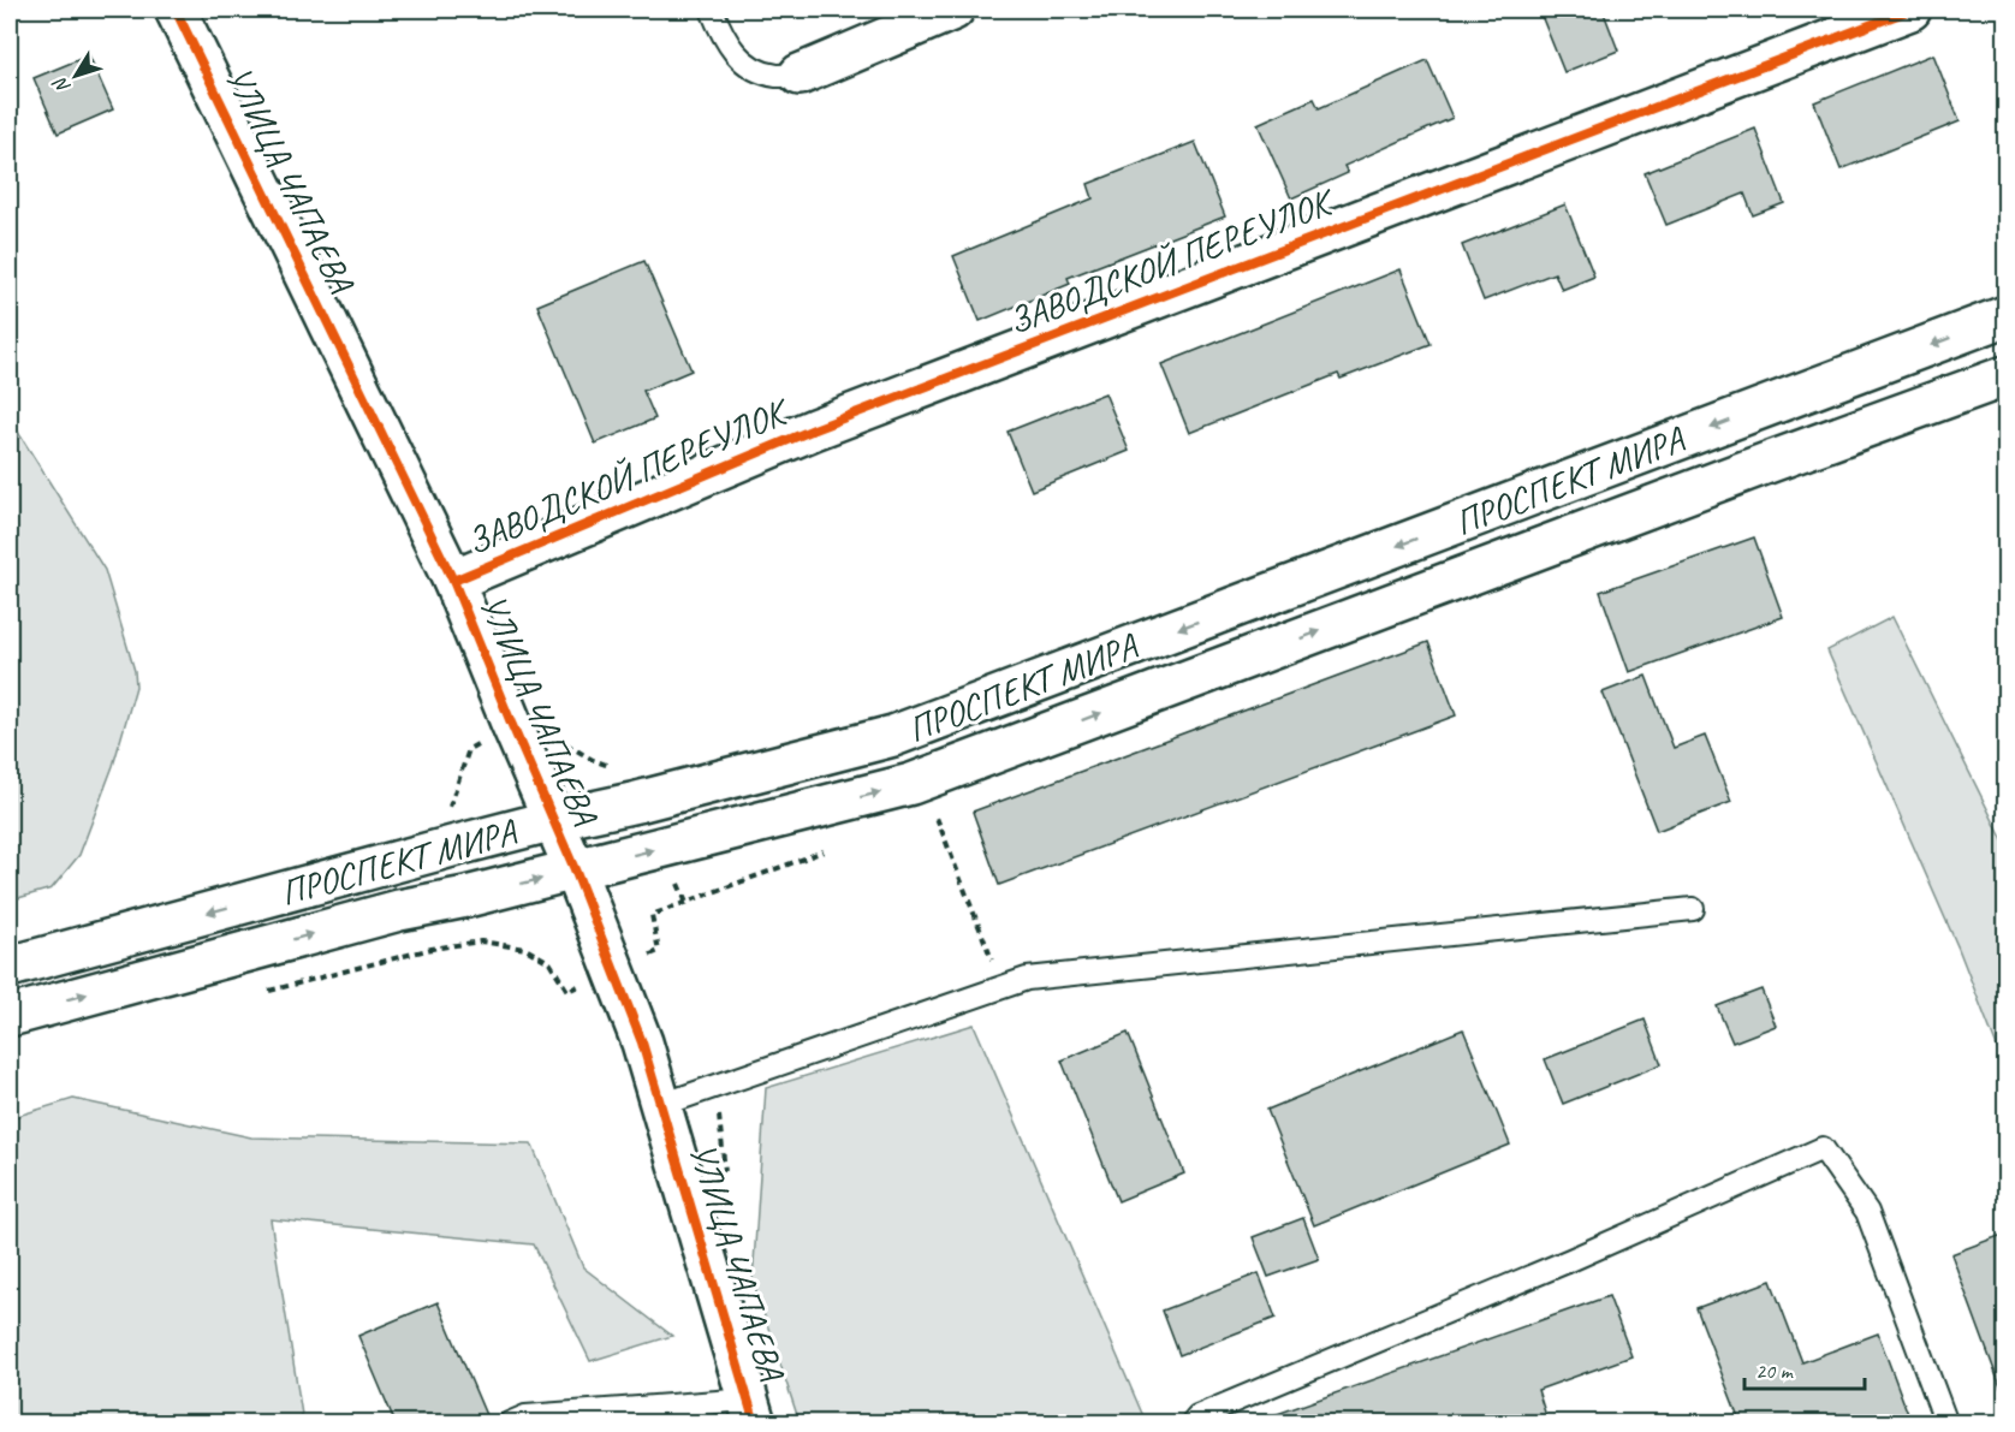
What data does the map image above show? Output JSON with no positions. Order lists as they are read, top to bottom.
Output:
{
  "streets": {
    "main road": ["УЛИЦА ЧАПАЕВА", "ЗАВОДСКОЙ ПЕРЕУЛОК", "ПРОСПЕКТ МИРА"]
  },
  "crossings": [
    ["УЛИЦА ЧАПАЕВА", "ЗАВОДСКОЙ ПЕРЕУЛОК"],
    ["УЛИЦА ЧАПАЕВА", "ПРОСПЕКТ МИРА"]
  ],
  "scale_bar": "20 m",
  "north": "bottom left"
}
